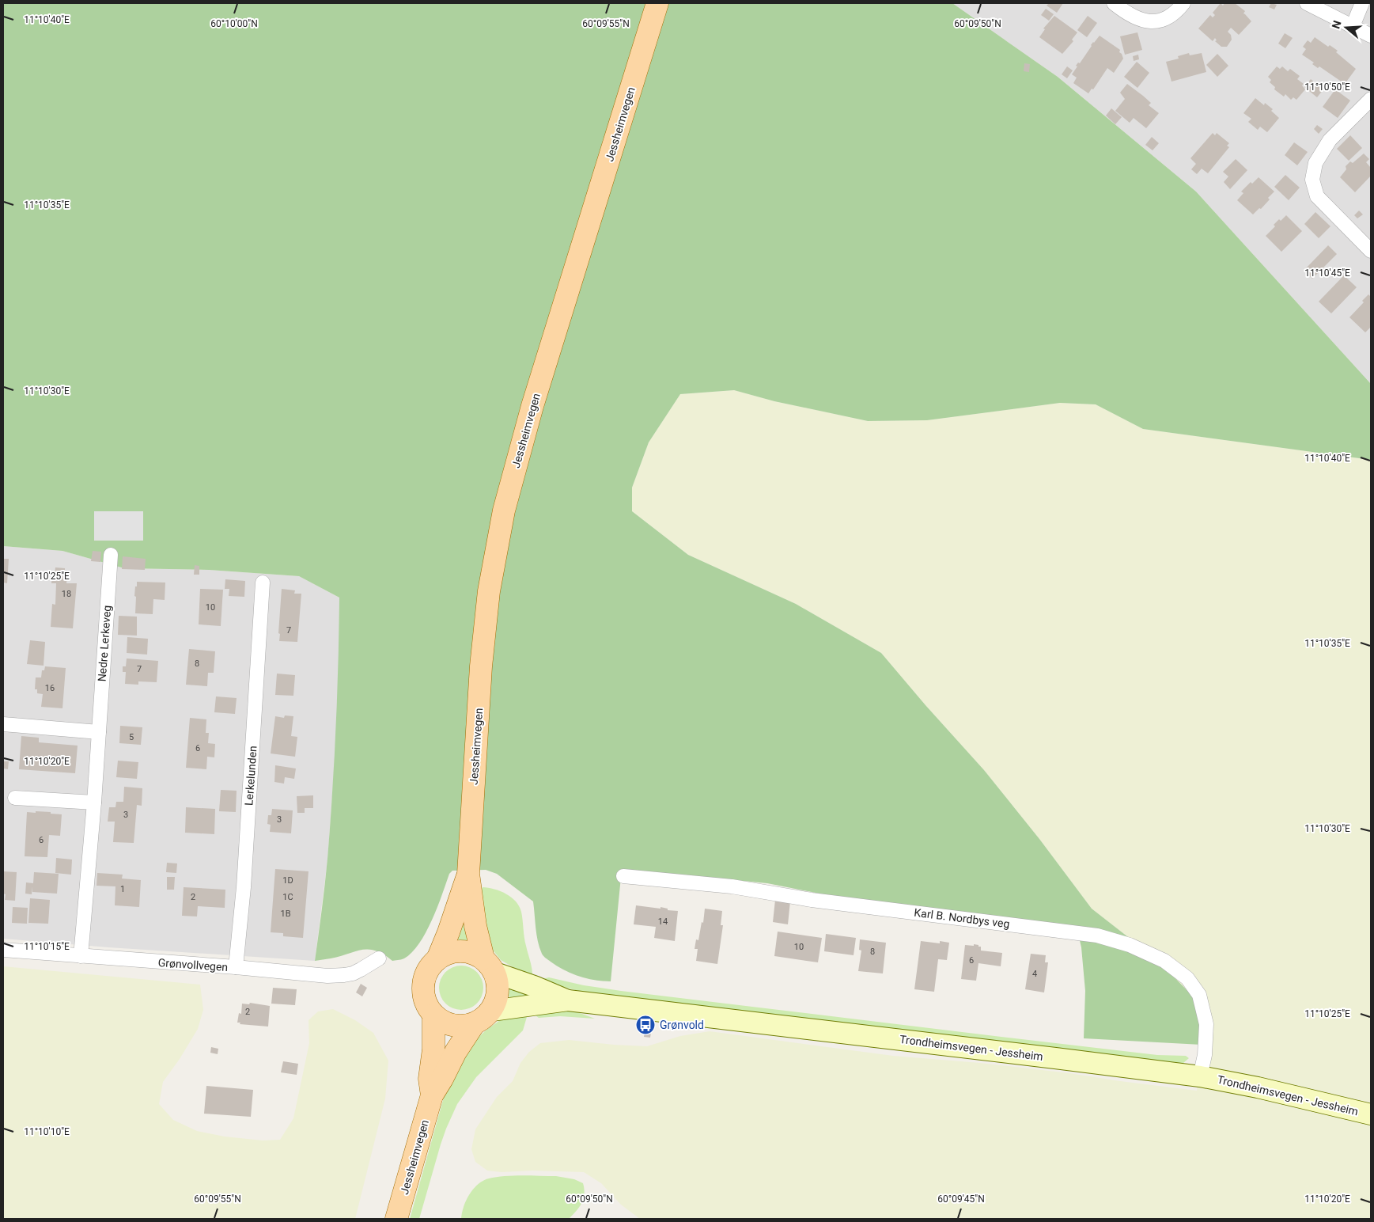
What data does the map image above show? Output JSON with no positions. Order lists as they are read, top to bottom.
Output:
{
  "streets": {
    "main road": ["Jessheimvegen", "Trondheimsvegen - Jessheim"],
    "street": [
      "Nedre Lerkeveg",
      "Lerkelunden",
      "Karl B. Nordbys veg",
      "Grønvollvegen"
    ]
  },
  "crossings": [
    ["Jessheimvegen", "Trondheimsvegen - Jessheim"],
    ["Nedre Lerkeveg", "Grønvollvegen"],
    ["Lerkelunden", "Grønvollvegen"],
    ["Karl B. Nordbys veg", "Trondheimsvegen - Jessheim"]
  ],
  "places": {
    "bus stop": ["Grønvold"]
  },
  "house_numbers": [
    "18",
    "10",
    "7",
    "8",
    "7",
    "16",
    "5",
    "6",
    "3",
    "3",
    "6",
    "1D",
    "1",
    "2",
    "1C",
    "1B",
    "14",
    "10",
    "8",
    "6",
    "4",
    "2"
  ],
  "north": "left",
  "coordinates": [
    "11°10'40\"E",
    "60°10'00\"N",
    "60°09'55\"N",
    "60°09'50\"N",
    "11°10'50\"E",
    "11°10'35\"E",
    "11°10'45\"E",
    "11°10'30\"E",
    "11°10'25\"E",
    "11°10'20\"E",
    "11°10'15\"E",
    "11°10'10\"E",
    "60°09'45\"N"
  ]
}
